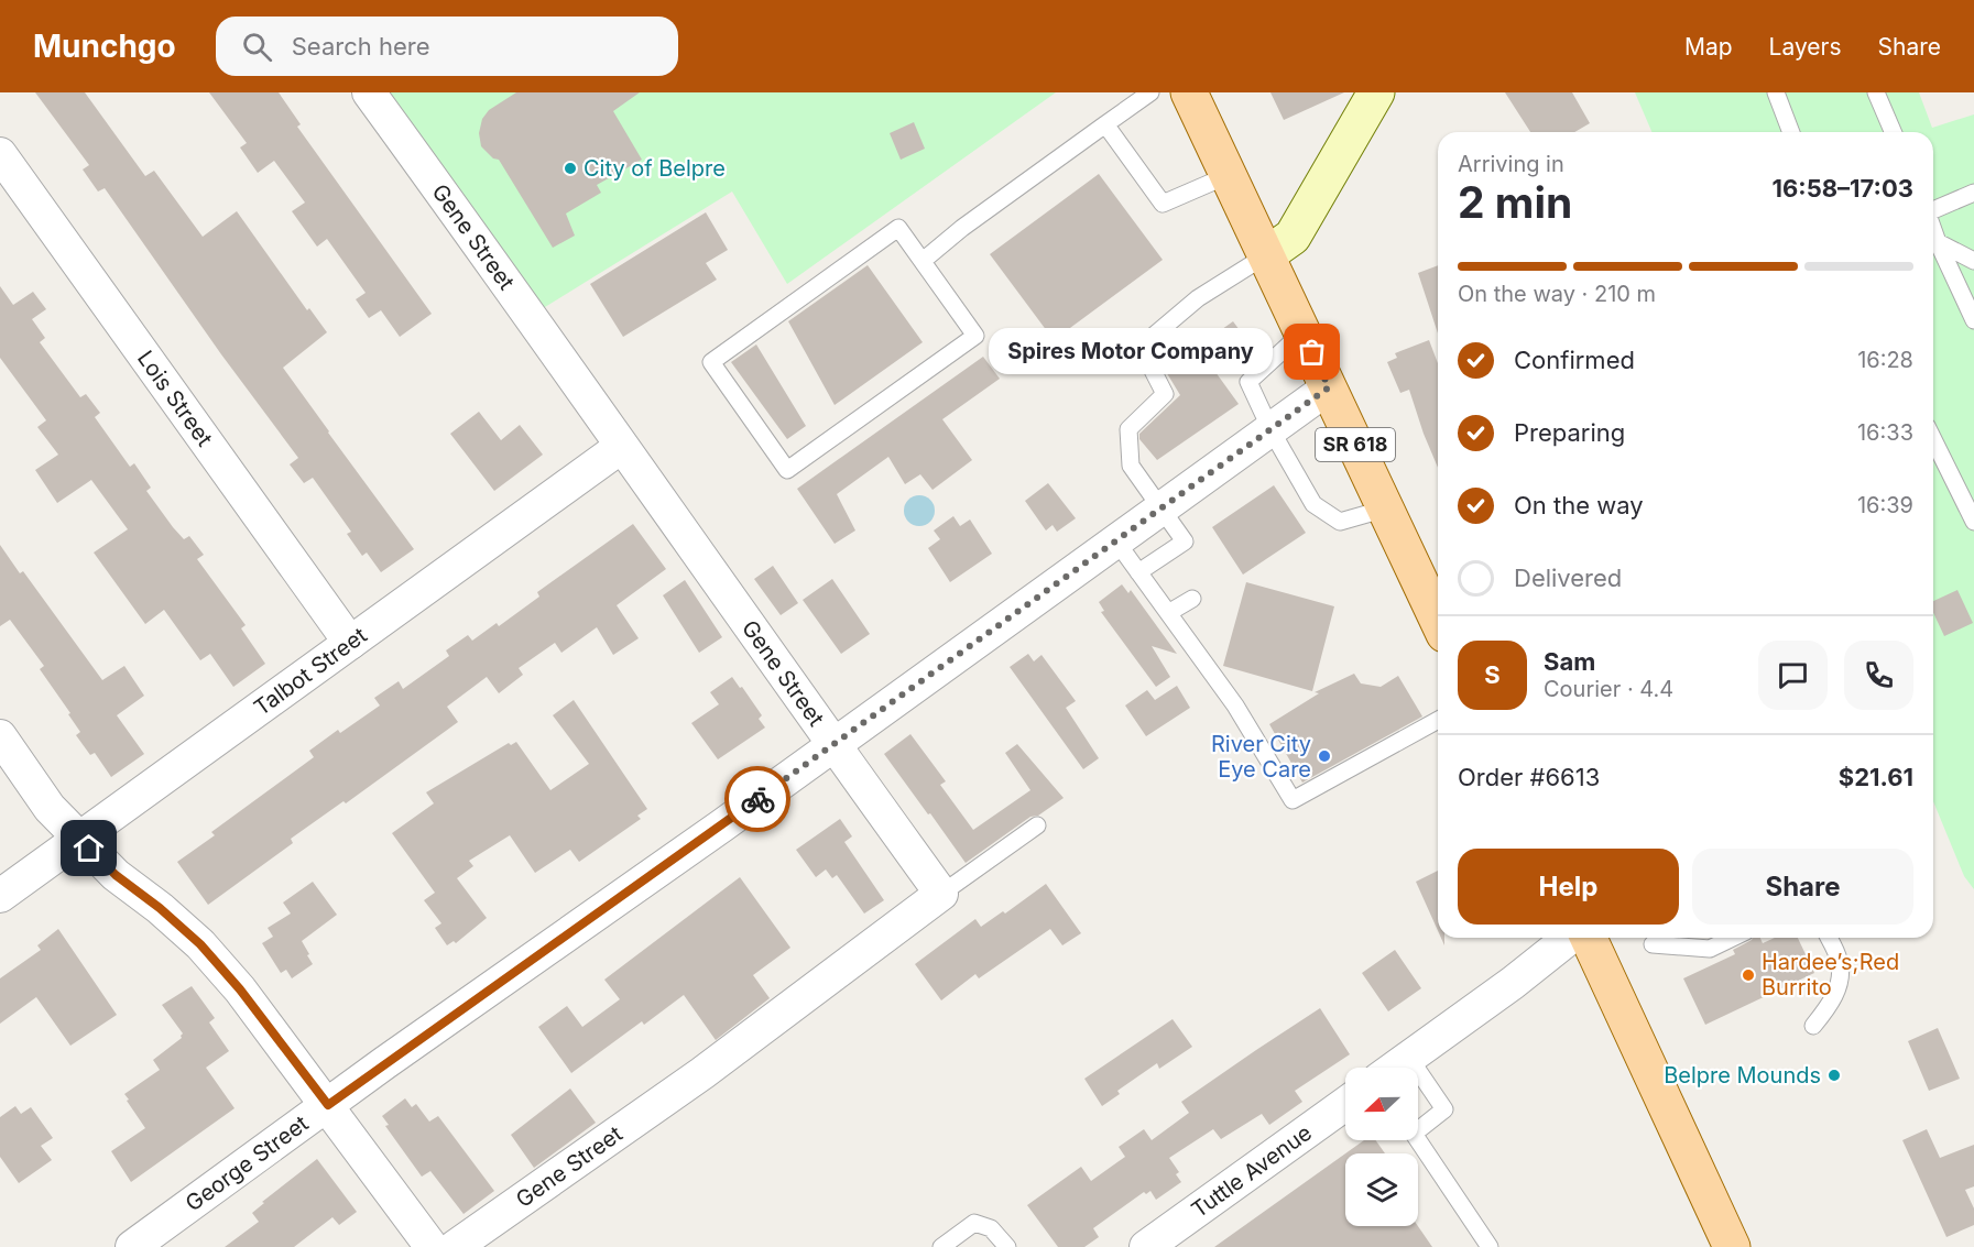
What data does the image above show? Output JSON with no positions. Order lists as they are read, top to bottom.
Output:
{
  "streets": {
    "main road": ["SR 618"],
    "street": [
      "Gene Street",
      "Lois Street",
      "Talbot Street",
      "George Street",
      "Tuttle Avenue"
    ]
  },
  "crossings": [
    ["Gene Street", "Talbot Street"],
    ["Gene Street", "George Street"],
    ["Lois Street", "Talbot Street"],
    ["SR 618", "George Street"]
  ],
  "places": [
    "City of Belpre",
    "Spires Motor Company",
    "River City Eye Care",
    "Hardee’s;Red Burrito",
    "Belpre Mounds"
  ],
  "north": "left",
  "page": {
    "header": "Munchgo",
    "search": "Search here",
    "nav": ["Map", "Layers", "Share"],
    "heading": ["2 min", "Arriving in", "16:58–17:03"],
    "panel": [
      "Sam",
      "Courier · 4.4",
      "Order #6613",
      "$21.61"
    ],
    "bar": "On the way · 210 m",
    "list": [
      ["Confirmed", "16:28"],
      ["Preparing", "16:33"],
      ["On the way", "16:39"],
      "Delivered"
    ],
    "bubble": "Spires Motor Company",
    "round": "S",
    "buttons": ["Help", "Share"]
  }
}
